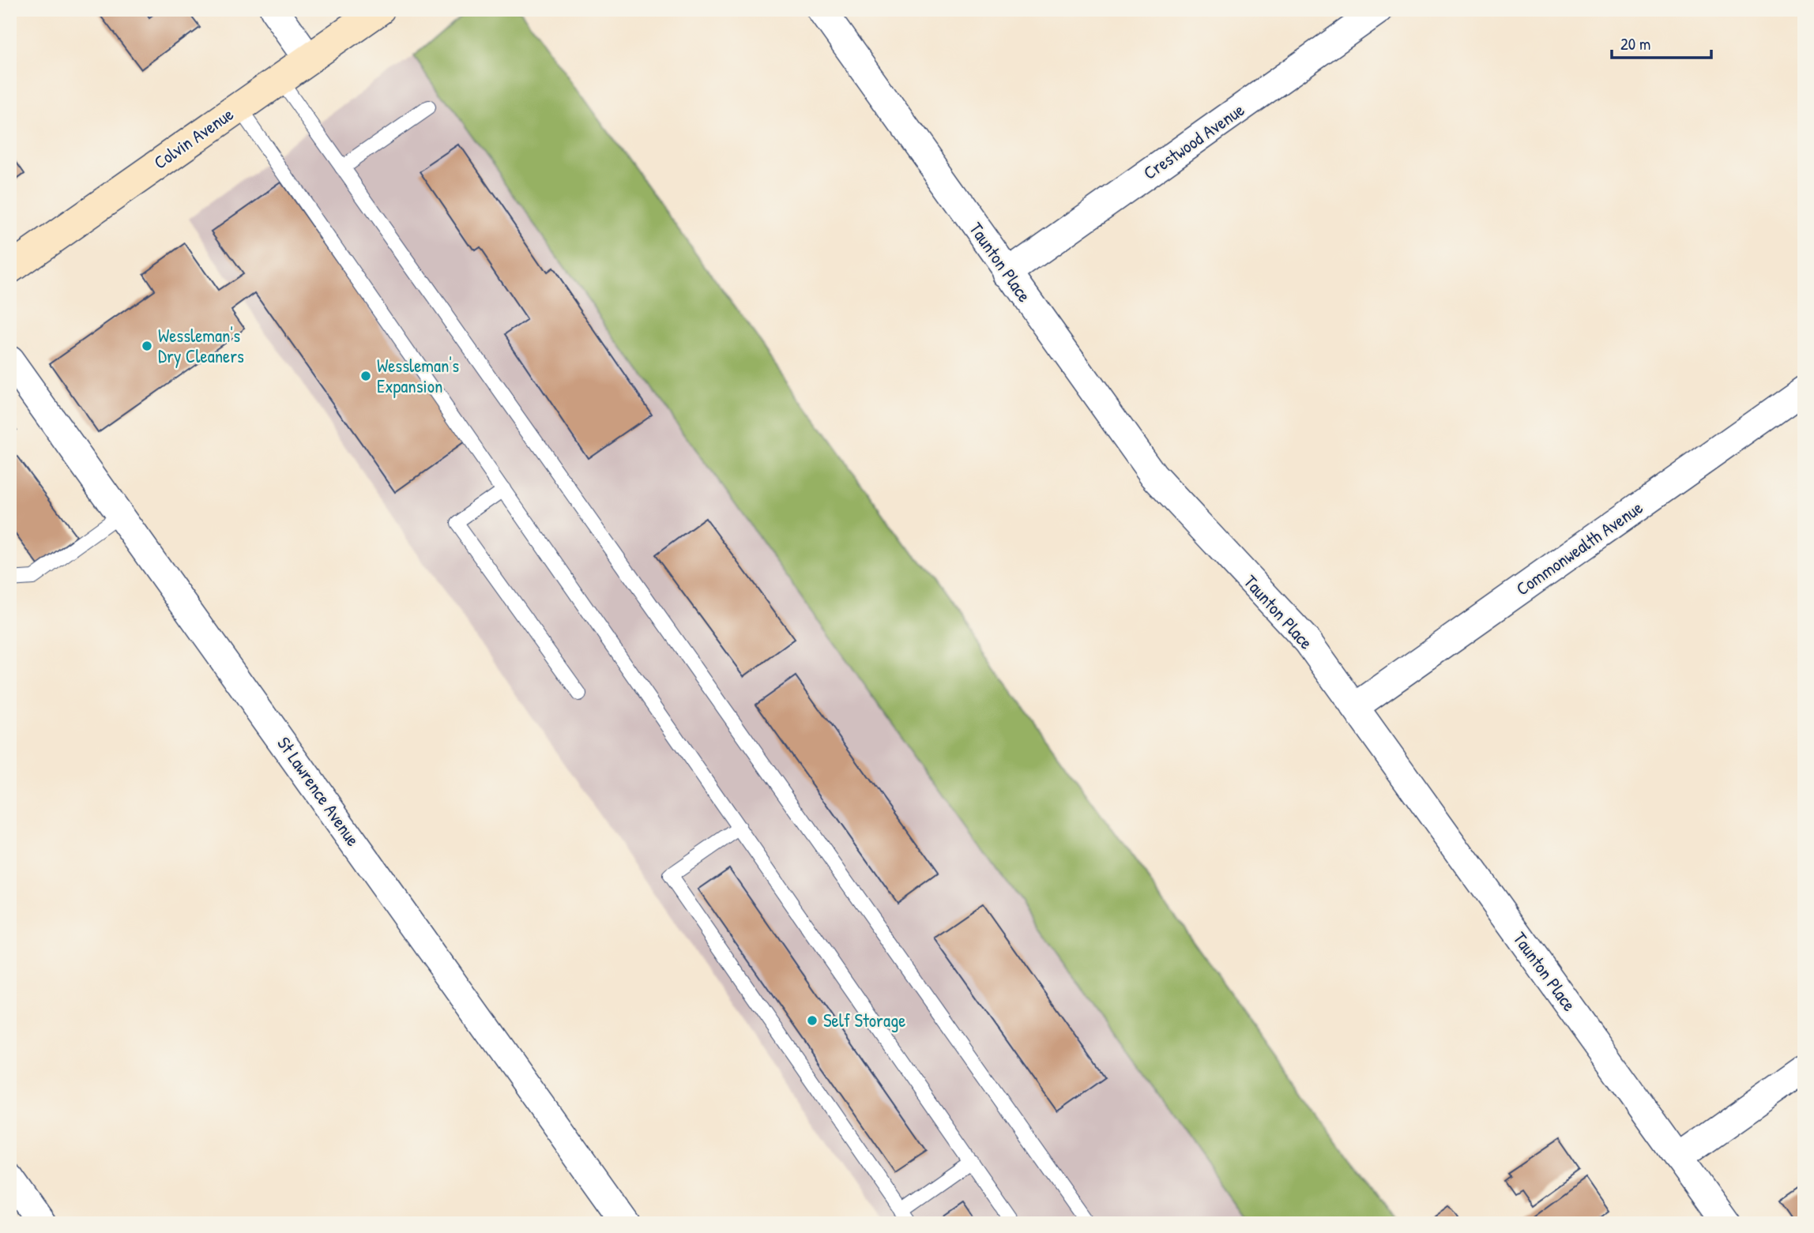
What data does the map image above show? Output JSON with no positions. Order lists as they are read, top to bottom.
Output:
{
  "streets": {
    "street": [
      "Colvin Avenue",
      "Crestwood Avenue",
      "Taunton Place",
      "Commonwealth Avenue",
      "St Lawrence Avenue"
    ]
  },
  "crossings": [
    ["Crestwood Avenue", "Taunton Place"],
    ["Taunton Place", "Commonwealth Avenue"]
  ],
  "places": ["Wessleman's Dry Cleaners", "Wessleman's Expansion", "Self Storage"],
  "scale_bar": "20 m"
}
